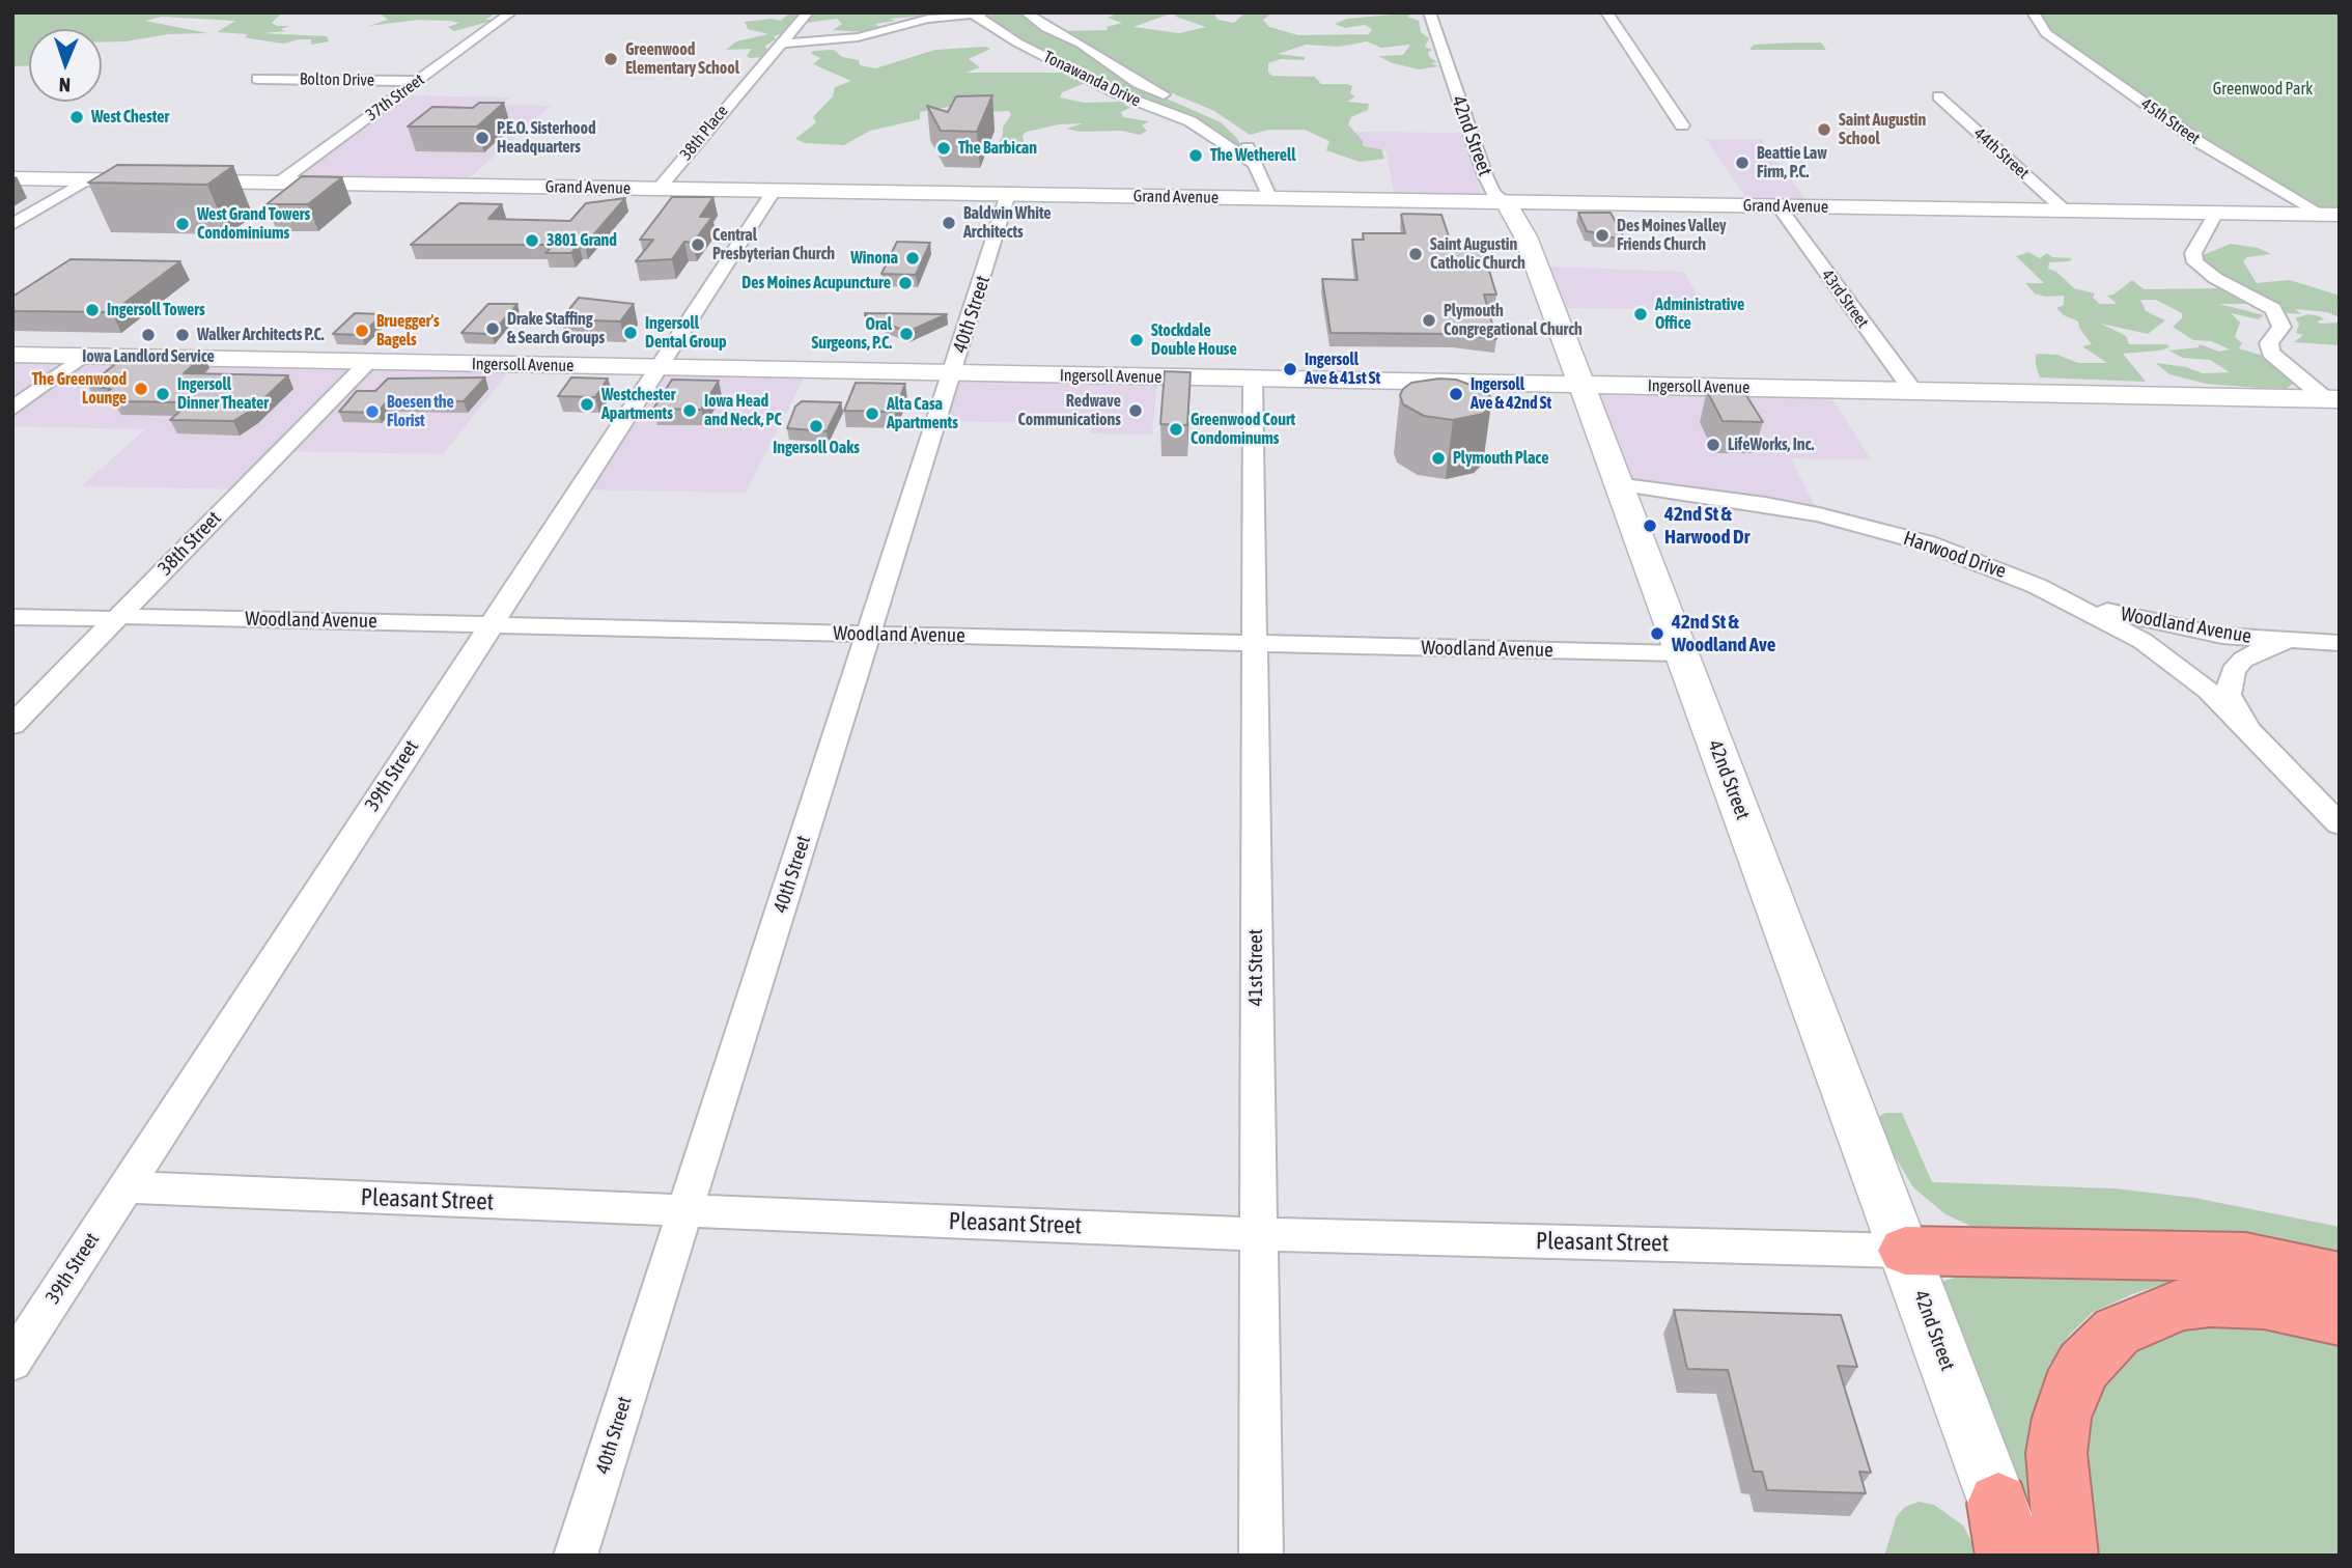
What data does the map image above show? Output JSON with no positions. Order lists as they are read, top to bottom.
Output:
{
  "streets": {
    "main road": ["42nd Street", "Grand Avenue", "Ingersoll Avenue"],
    "street": [
      "Tonawanda Drive",
      "Bolton Drive",
      "37th Street",
      "45th Street",
      "38th Place",
      "44th Street",
      "43rd Street",
      "40th Street",
      "38th Street",
      "Harwood Drive",
      "Woodland Avenue",
      "39th Street",
      "41st Street",
      "Pleasant Street"
    ]
  },
  "crossings": [
    ["Tonawanda Drive", "Grand Avenue"],
    ["Bolton Drive", "37th Street"],
    ["37th Street", "Grand Avenue"],
    ["45th Street", "Grand Avenue"],
    ["38th Place", "Grand Avenue"],
    ["42nd Street", "Grand Avenue"],
    ["42nd Street", "Ingersoll Avenue"],
    ["42nd Street", "Harwood Drive"],
    ["42nd Street", "Woodland Avenue"],
    ["42nd Street", "Pleasant Street"],
    ["44th Street", "Grand Avenue"],
    ["Grand Avenue", "43rd Street"],
    ["Grand Avenue", "40th Street"],
    ["Grand Avenue", "39th Street"],
    ["43rd Street", "Ingersoll Avenue"],
    ["40th Street", "Ingersoll Avenue"],
    ["40th Street", "Woodland Avenue"],
    ["40th Street", "Pleasant Street"],
    ["Ingersoll Avenue", "38th Street"],
    ["Ingersoll Avenue", "39th Street"],
    ["Ingersoll Avenue", "41st Street"],
    ["38th Street", "Woodland Avenue"],
    ["Harwood Drive", "Woodland Avenue"],
    ["Woodland Avenue", "39th Street"],
    ["Woodland Avenue", "41st Street"],
    ["39th Street", "Pleasant Street"],
    ["41st Street", "Pleasant Street"]
  ],
  "parks": ["Greenwood Park"],
  "places": [
    "Greenwood Elementary School",
    "West Chester",
    "Saint Augustin School",
    "P.E.O. Sisterhood Headquarters",
    "The Barbican",
    "The Wetherell",
    "Beattie Law Firm, P.C.",
    "Baldwin White Architects",
    "West Grand Towers Condominiums",
    "Des Moines Valley Friends Church",
    "3801 Grand",
    "Central Presbyterian Church",
    "Saint Augustin Catholic Church",
    "Winona",
    "Des Moines Acupuncture",
    "Ingersoll Towers",
    "Administrative Office",
    "Plymouth Congregational Church",
    "Drake Staffing & Search Groups",
    "Bruegger's Bagels",
    "Ingersoll Dental Group",
    "Oral Surgeons, P.C.",
    "Iowa Landlord Service",
    "Walker Architects P.C.",
    "Stockdale Double House",
    "Ingersoll Ave & 41st St",
    "The Greenwood Lounge",
    "Ingersoll Dinner Theater",
    "Ingersoll Ave & 42nd St",
    "Westchester Apartments",
    "Iowa Head and Neck, PC",
    "Redwave Communications",
    "Boesen the Florist",
    "Alta Casa Apartments",
    "Ingersoll Oaks",
    "Greenwood Court Condominums",
    "LifeWorks, Inc.",
    "Plymouth Place",
    "42nd St & Harwood Dr",
    "42nd St & Woodland Ave"
  ],
  "north": "bottom"
}
